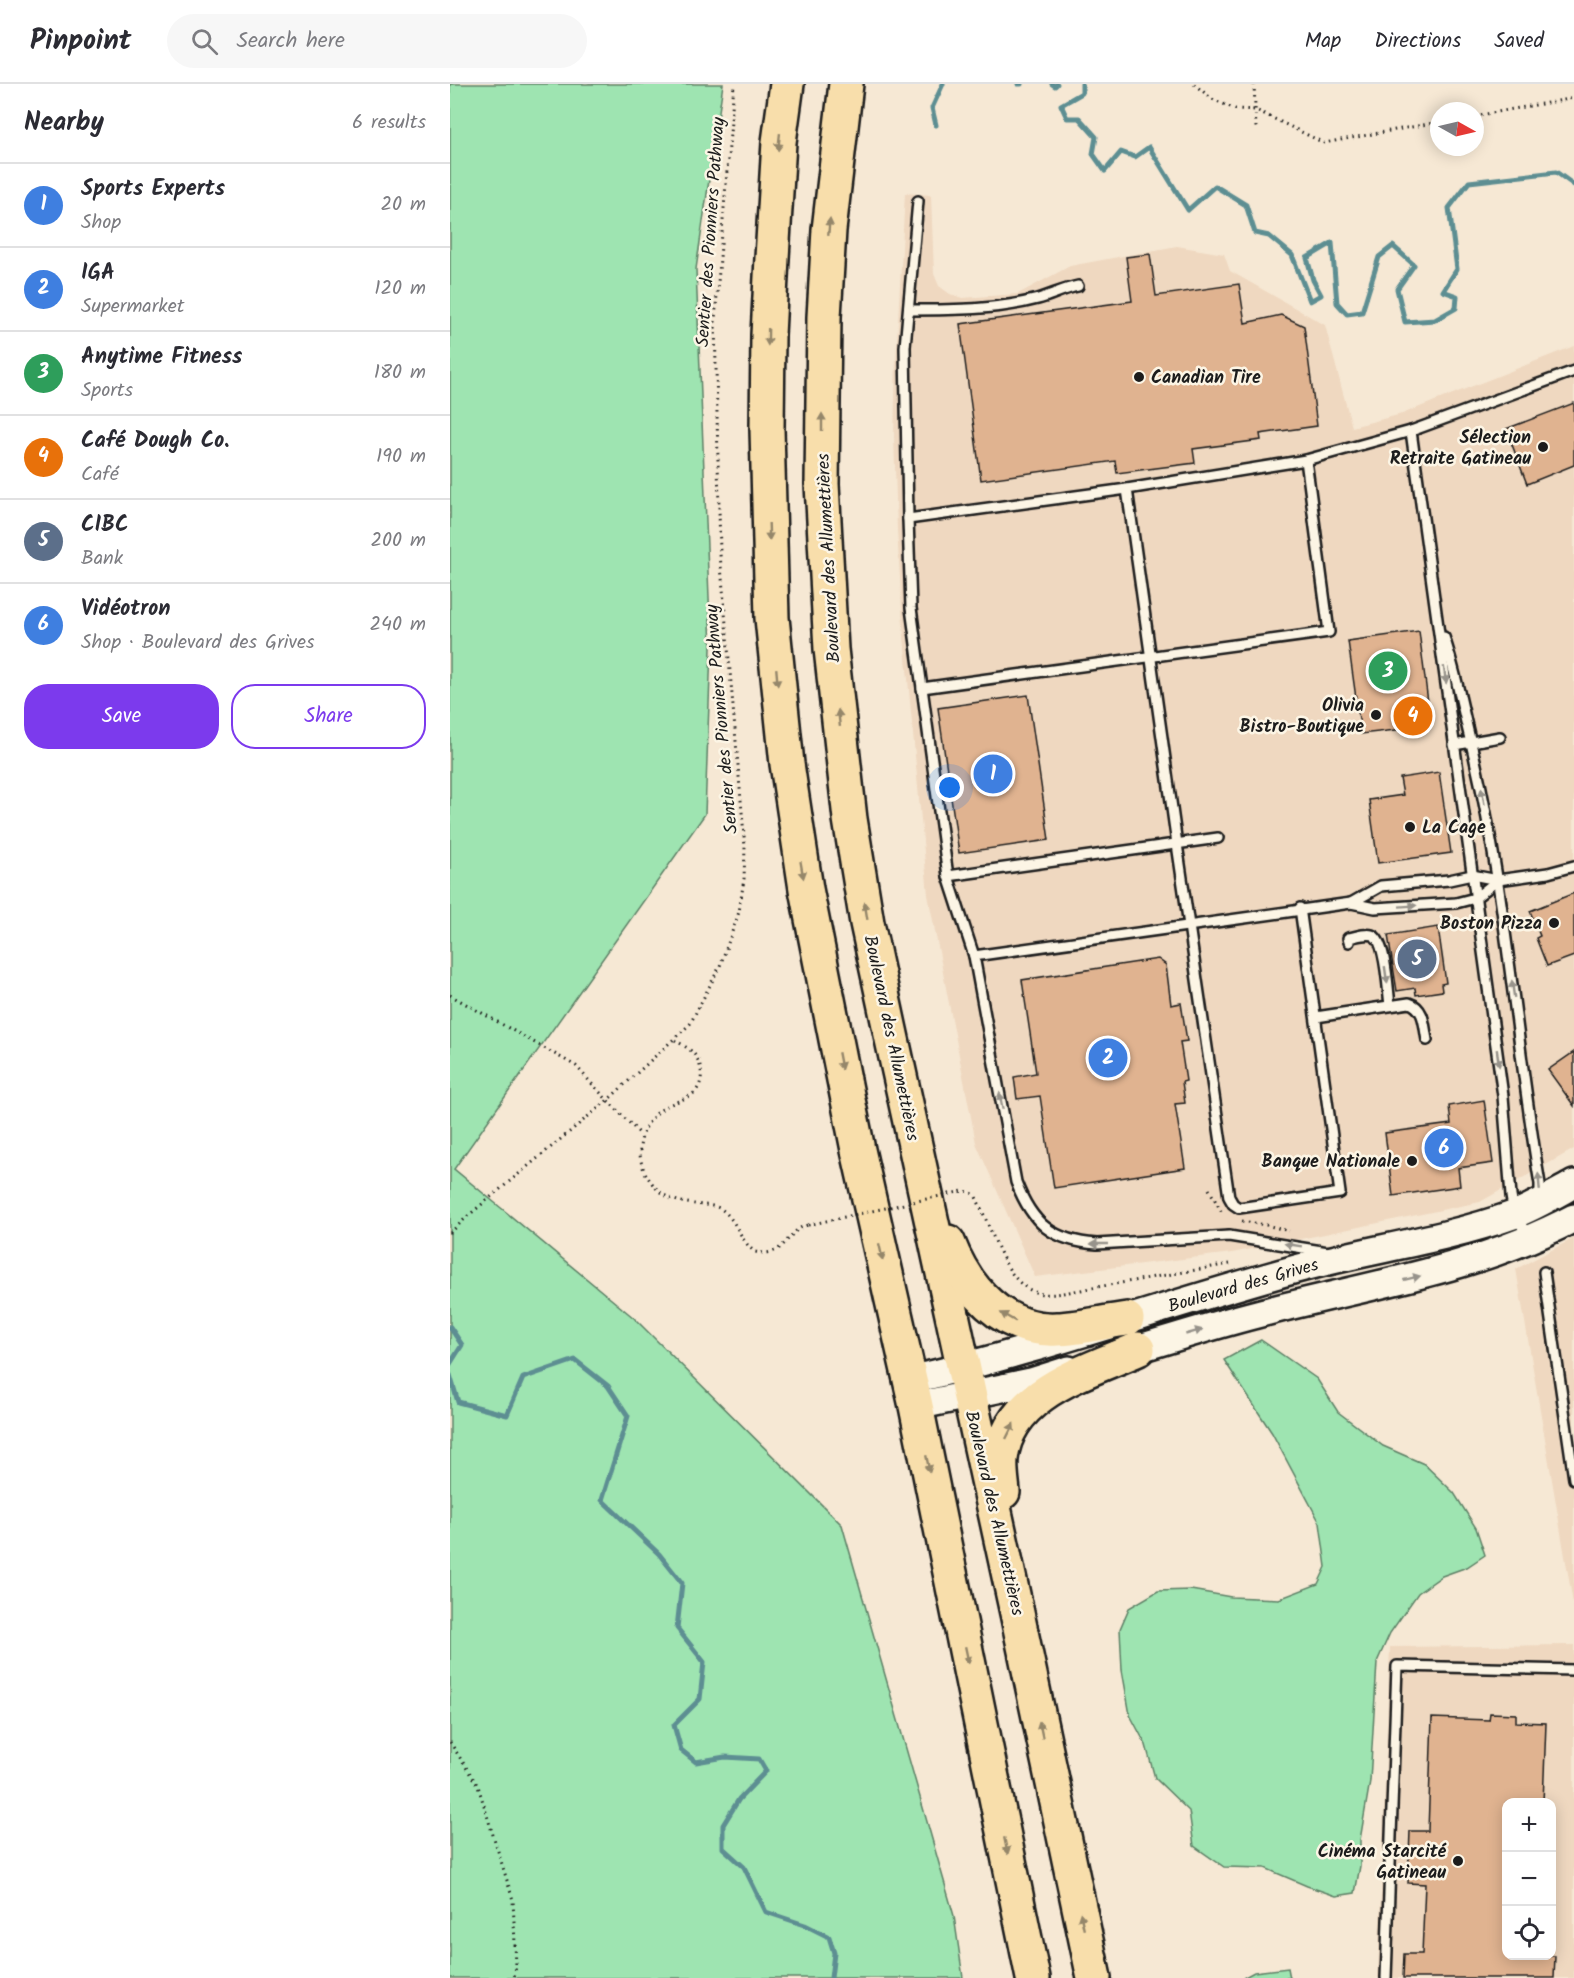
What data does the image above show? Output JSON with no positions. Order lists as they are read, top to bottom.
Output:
{
  "streets": {
    "highway": ["Boulevard des Allumettières"],
    "street": ["Boulevard des Grives"],
    "path": ["Sentier des Pionniers Pathway"]
  },
  "crossings": [
    ["Boulevard des Allumettières", "Boulevard des Grives"]
  ],
  "places": [
    "Canadian Tire",
    "Sélection Retraite Gatineau",
    "Olivia Bistro-Boutique",
    "La Cage",
    "Boston Pizza",
    "Banque Nationale",
    "Cinéma Starcité Gatineau"
  ],
  "north": "right",
  "page": {
    "header": "Pinpoint",
    "search": "Search here",
    "nav": ["Map", "Directions", "Saved"],
    "heading": ["Nearby", "6 results"],
    "list": [
      {
        "mark": "1",
        "name": "Sports Experts",
        "note": "Shop",
        "value": "20 m"
      },
      {
        "mark": "2",
        "name": "IGA",
        "note": "Supermarket",
        "value": "120 m"
      },
      {
        "mark": "3",
        "name": "Anytime Fitness",
        "note": "Sports",
        "value": "180 m"
      },
      {
        "mark": "4",
        "name": "Café Dough Co.",
        "note": "Café",
        "value": "190 m"
      },
      {
        "mark": "5",
        "name": "CIBC",
        "note": "Bank",
        "value": "200 m"
      },
      {
        "mark": "6",
        "name": "Vidéotron",
        "note": "Shop · Boulevard des Grives",
        "value": "240 m"
      }
    ],
    "pins": [
      "3",
      "4",
      "1",
      "5",
      "2",
      "6"
    ],
    "buttons": ["Save", "Share"],
    "map_buttons": ["+", "−"]
  }
}
